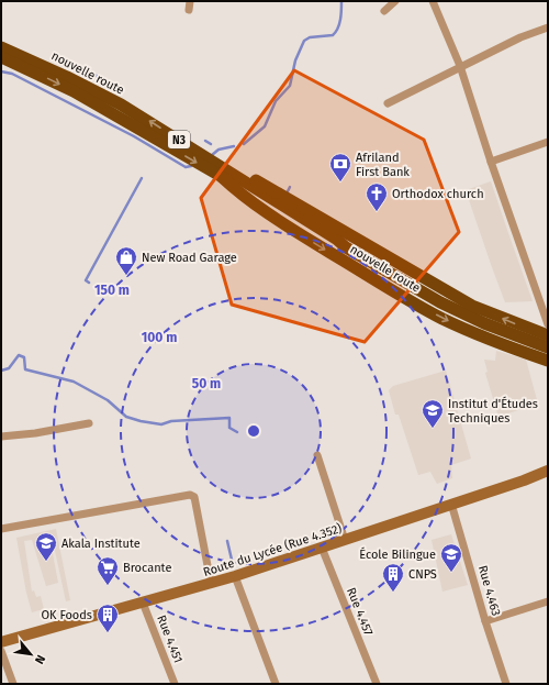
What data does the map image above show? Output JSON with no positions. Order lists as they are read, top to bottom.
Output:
{
  "streets": {
    "highway": ["nouvelle route", "N3"],
    "main road": ["Route du Lycée (Rue 4.352)"],
    "street": ["Rue 4.463", "Rue 4.457", "Rue 4.451"]
  },
  "crossings": [
    ["Route du Lycée (Rue 4.352)", "Rue 4.463"],
    ["Route du Lycée (Rue 4.352)", "Rue 4.457"],
    ["Route du Lycée (Rue 4.352)", "Rue 4.451"]
  ],
  "places": {
    "bank": ["Afriland First Bank"],
    "church": ["Orthodox church"],
    "shop": ["New Road Garage"],
    "school or university": ["Institut d'Études Techniques", "Akala Institute", "École Bilingue"],
    "supermarket": ["Brocante"],
    "building": ["CNPS", "OK Foods"]
  },
  "north": "bottom right",
  "rings": ["150 m", "100 m", "50 m"]
}
